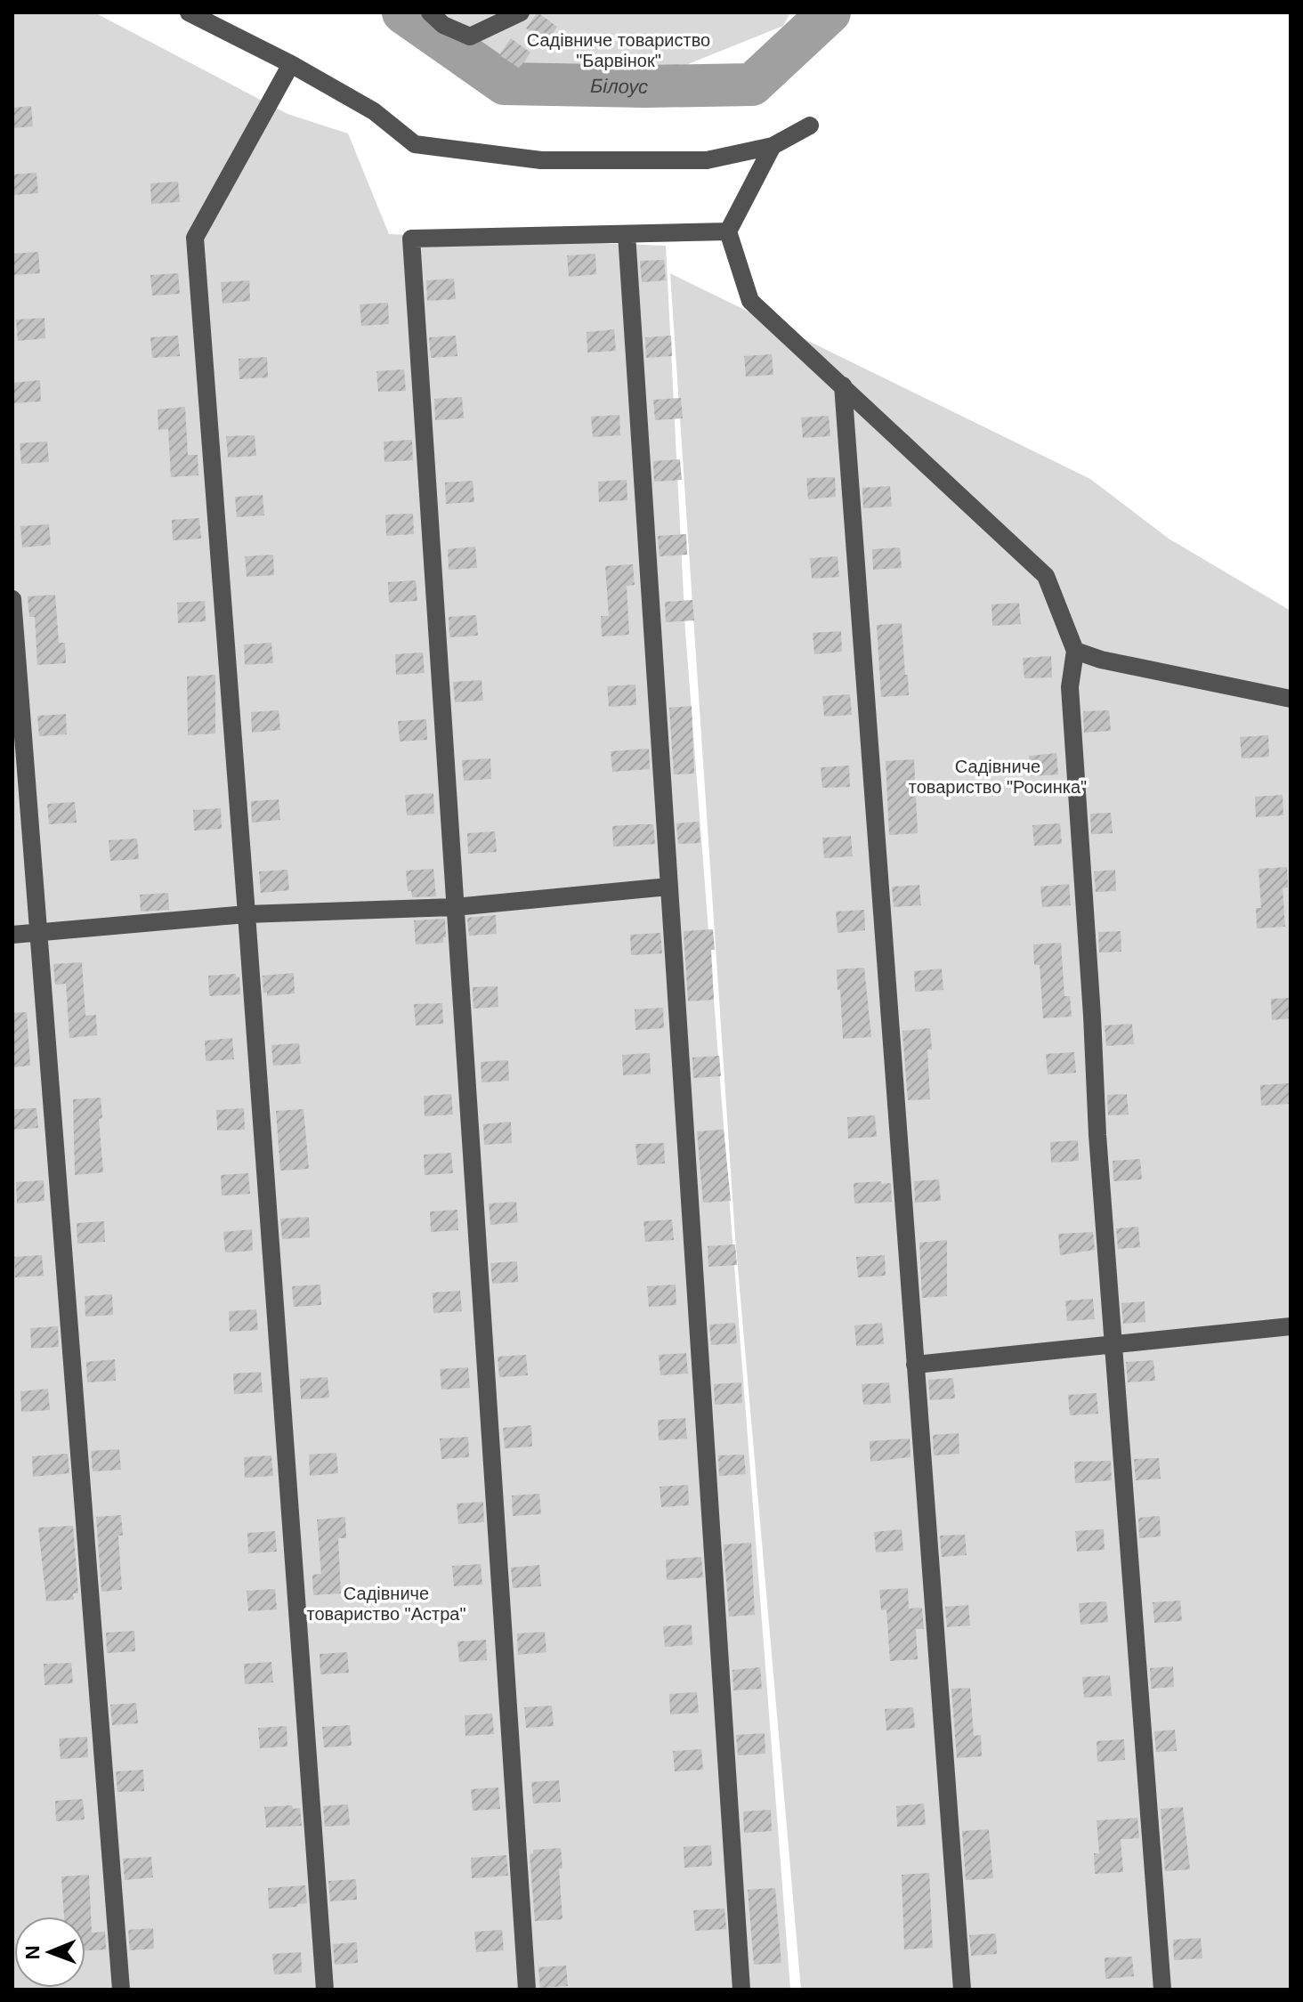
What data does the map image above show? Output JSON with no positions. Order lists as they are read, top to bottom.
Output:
{
  "water": ["Білоус"],
  "parks": ["Садівниче товариство \"Барвінок\"", "Садівниче товариство \"Росинка\"", "Садівниче товариство \"Астра\""],
  "north": "left"
}
